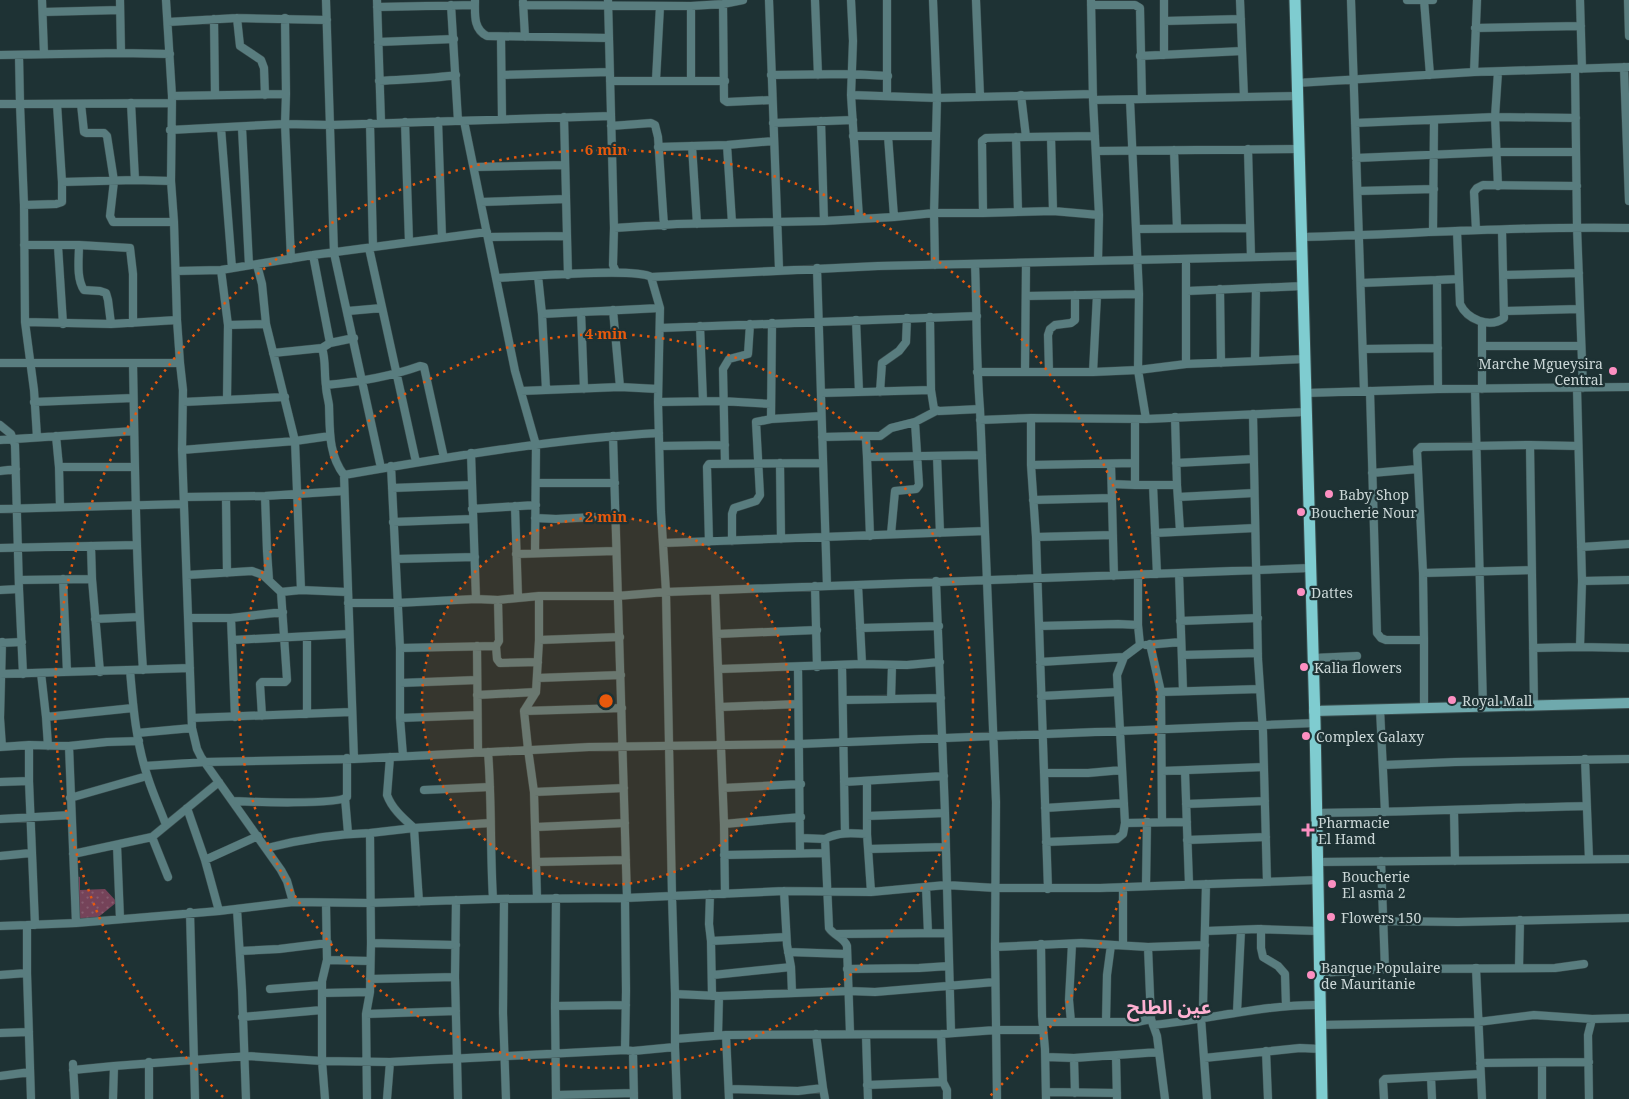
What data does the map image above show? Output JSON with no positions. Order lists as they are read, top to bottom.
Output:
{
  "districts": ["عين الطلح"],
  "places": {
    "other": [
      "Marche Mgueysira Central",
      "Baby Shop",
      "Boucherie Nour",
      "Dattes",
      "Kalia flowers",
      "Royal Mall",
      "Complex Galaxy",
      "Boucherie El asma 2",
      "Flowers 150",
      "Banque Populaire de Mauritanie"
    ],
    "health": ["Pharmacie El Hamd"]
  },
  "rings": ["6 min", "4 min", "2 min"]
}
